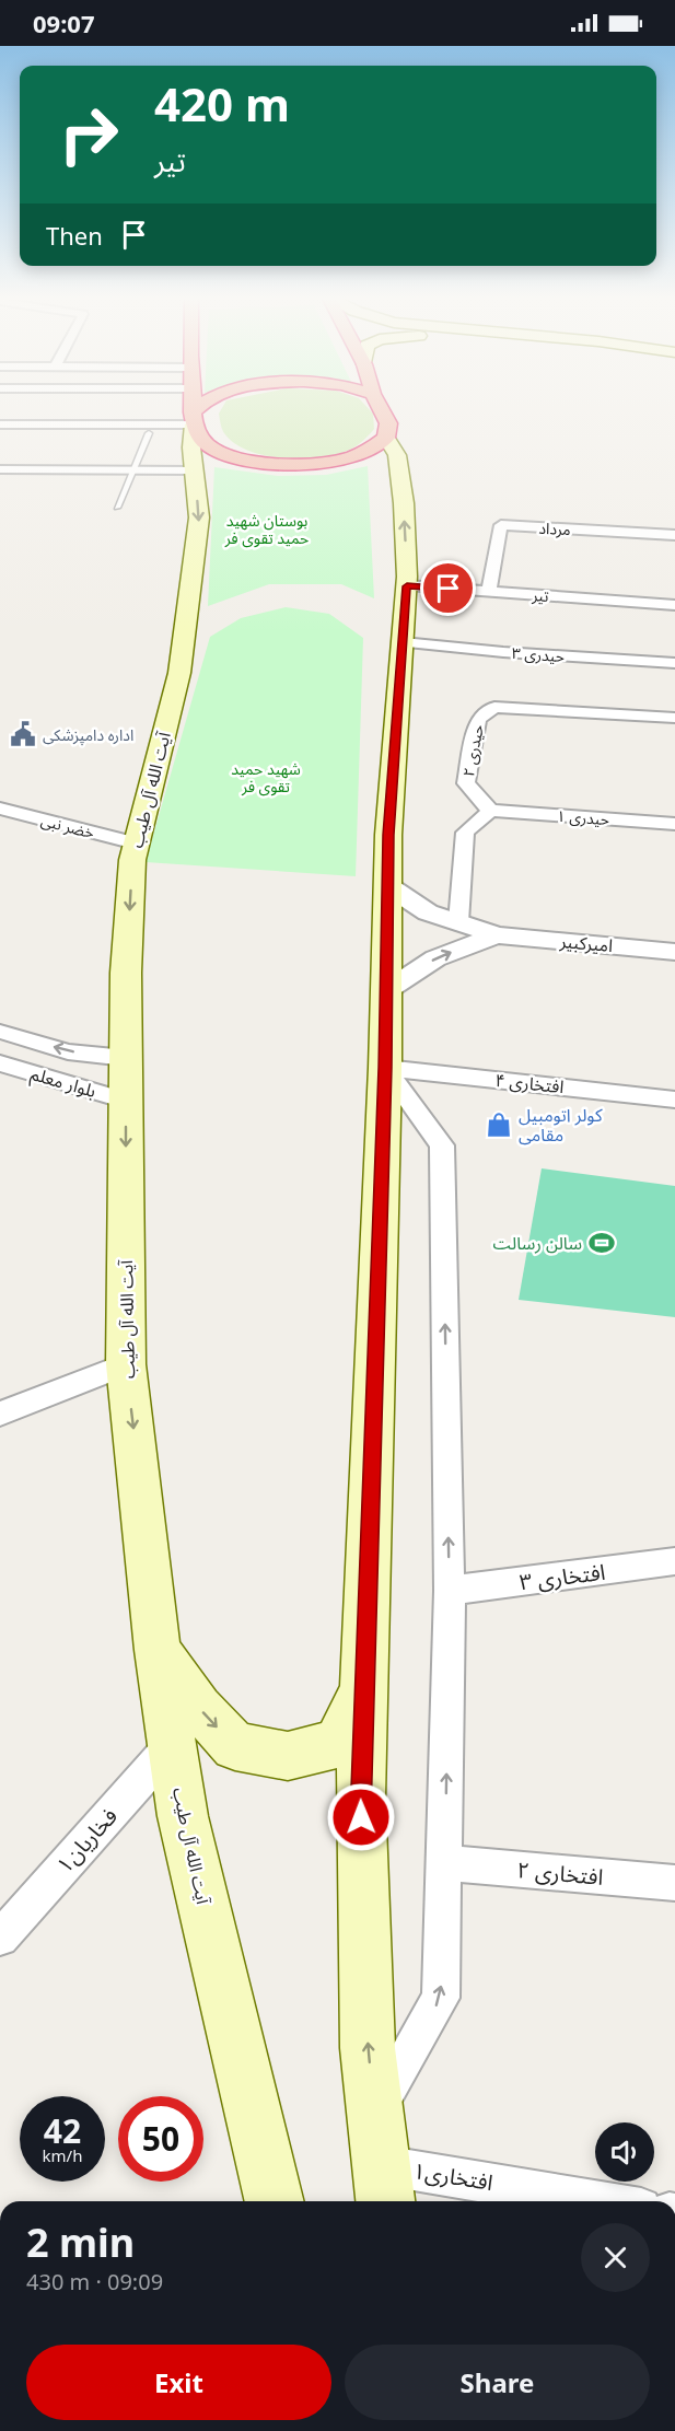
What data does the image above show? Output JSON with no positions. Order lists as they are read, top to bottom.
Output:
{
  "streets": {
    "main road": ["آیت الله آل طیب"],
    "street": [
      "مرداد",
      "تیر",
      "حیدری ۳",
      "حیدری ۲",
      "حیدری ۱",
      "خضر نبی",
      "امیرکبیر",
      "بلوار معلم",
      "افتخاری ۴",
      "افتخاری ۳",
      "فخاریان۱",
      "افتخاری ۲",
      "افتخاری۱"
    ]
  },
  "crossings": [
    ["مرداد", "تیر"],
    ["حیدری ۲", "حیدری ۱"],
    ["آیت الله آل طیب", "خضر نبی"],
    ["آیت الله آل طیب", "بلوار معلم"],
    ["آیت الله آل طیب", "فخاریان۱"]
  ],
  "parks": ["بوستان شهید حمید تقوی فر", "شهید حمید تقوی فر"],
  "places": {
    "public building": ["اداره دامپزشکی"],
    "shop": ["کولر اتومبیل مقامی"],
    "sports": ["سالن رسالت"]
  },
  "page": {
    "status": "09:07",
    "turn": ["420 m", "تیر"],
    "then": "Then",
    "speed": "42 km/h",
    "limit": "50",
    "heading": ["2 min", "430 m · 09:09"],
    "buttons": ["Exit", "Share"]
  }
}
